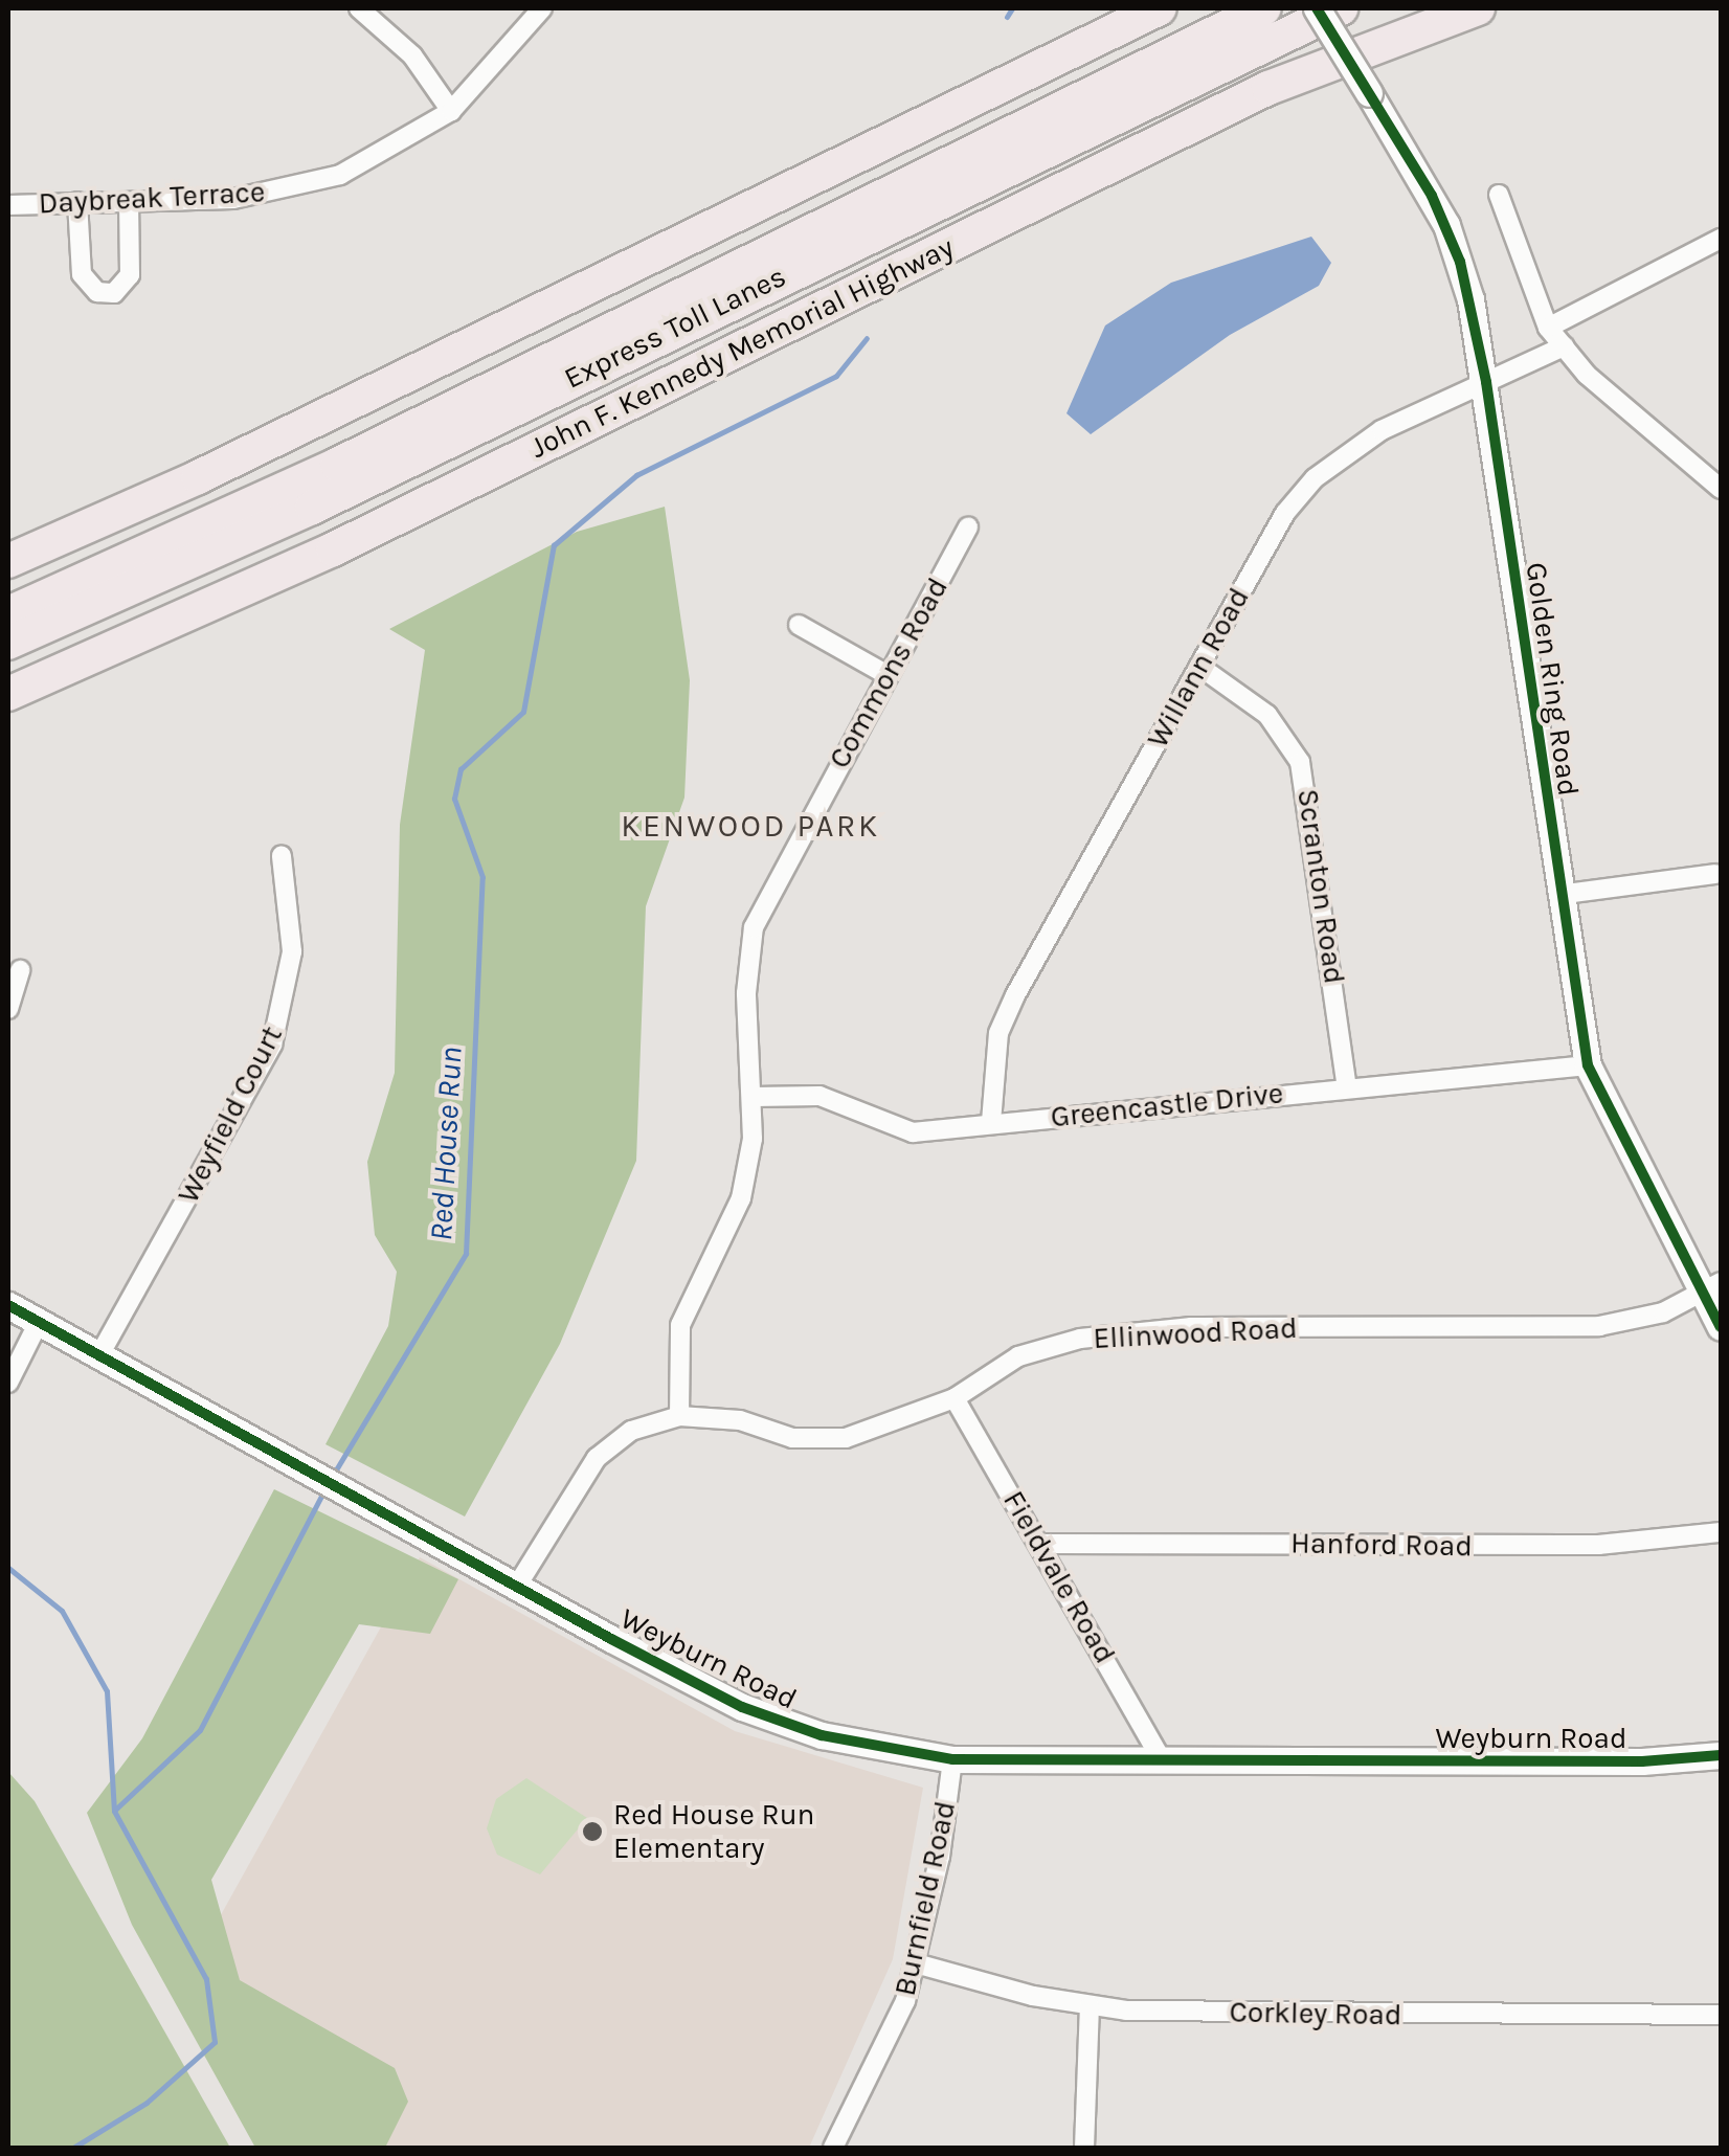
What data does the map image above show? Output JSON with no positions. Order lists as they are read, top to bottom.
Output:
{
  "streets": {
    "highway": ["Express Toll Lanes", "John F. Kennedy Memorial Highway"],
    "street": [
      "Daybreak Terrace",
      "Willann Road",
      "Commons Road",
      "Golden Ring Road",
      "Scranton Road",
      "Greencastle Drive",
      "Weyfield Court",
      "Ellinwood Road",
      "Hanford Road",
      "Fieldvale Road",
      "Weyburn Road",
      "Burnfield Road",
      "Corkley Road"
    ]
  },
  "crossings": [
    ["Willann Road", "Golden Ring Road"],
    ["Willann Road", "Scranton Road"],
    ["Willann Road", "Greencastle Drive"],
    ["Commons Road", "Greencastle Drive"],
    ["Commons Road", "Ellinwood Road"],
    ["Golden Ring Road", "Greencastle Drive"],
    ["Golden Ring Road", "Ellinwood Road"],
    ["Scranton Road", "Greencastle Drive"],
    ["Weyfield Court", "Weyburn Road"],
    ["Ellinwood Road", "Fieldvale Road"],
    ["Ellinwood Road", "Weyburn Road"],
    ["Hanford Road", "Fieldvale Road"],
    ["Fieldvale Road", "Weyburn Road"],
    ["Weyburn Road", "Burnfield Road"],
    ["Burnfield Road", "Corkley Road"]
  ],
  "districts": ["KENWOOD PARK"],
  "water": ["Red House Run"],
  "places": ["Red House Run Elementary"]
}
